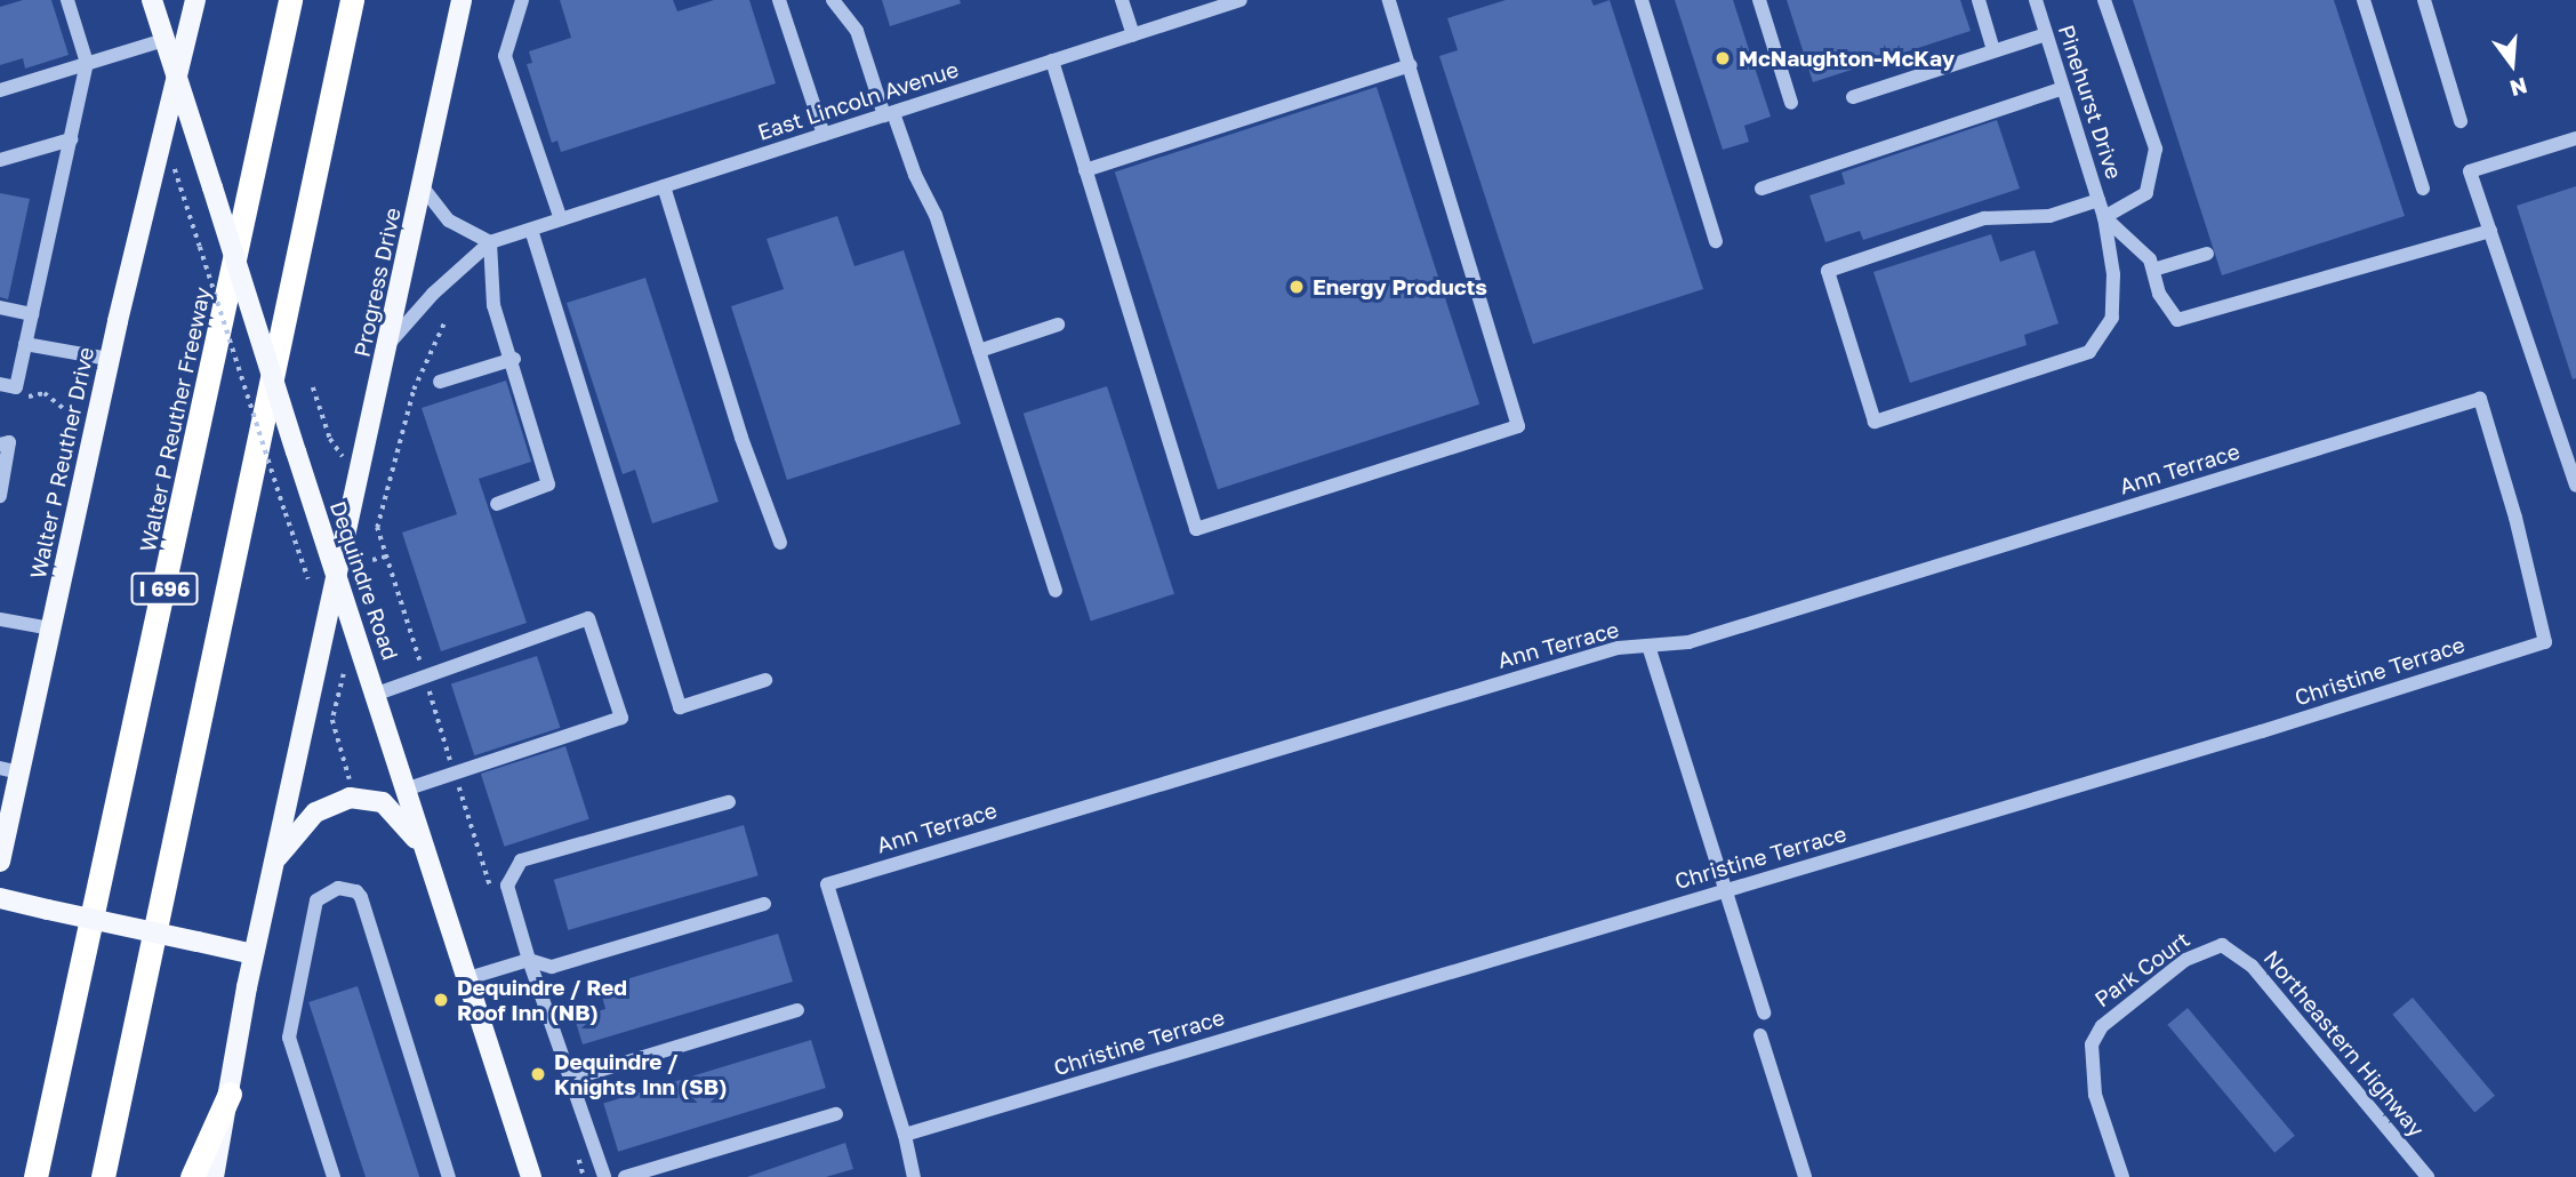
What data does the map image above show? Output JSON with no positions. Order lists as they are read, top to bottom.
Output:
{
  "streets": {
    "highway": ["Walter P Reuther Freeway", "I 696"],
    "main road": ["Progress Drive", "Walter P Reuther Drive", "Dequindre Road"],
    "street": [
      "East Lincoln Avenue",
      "Pinehurst Drive",
      "Ann Terrace",
      "Christine Terrace",
      "Park Court",
      "Northeastern Highway"
    ]
  },
  "crossings": [
    ["East Lincoln Avenue", "Progress Drive"],
    ["Progress Drive", "Dequindre Road"],
    ["Walter P Reuther Drive", "Dequindre Road"],
    ["Ann Terrace", "Christine Terrace"],
    ["Park Court", "Northeastern Highway"]
  ],
  "places": [
    "McNaughton-McKay",
    "Energy Products",
    "Dequindre / Red Roof Inn (NB)",
    "Dequindre / Knights Inn (SB)"
  ],
  "north": "bottom"
}
